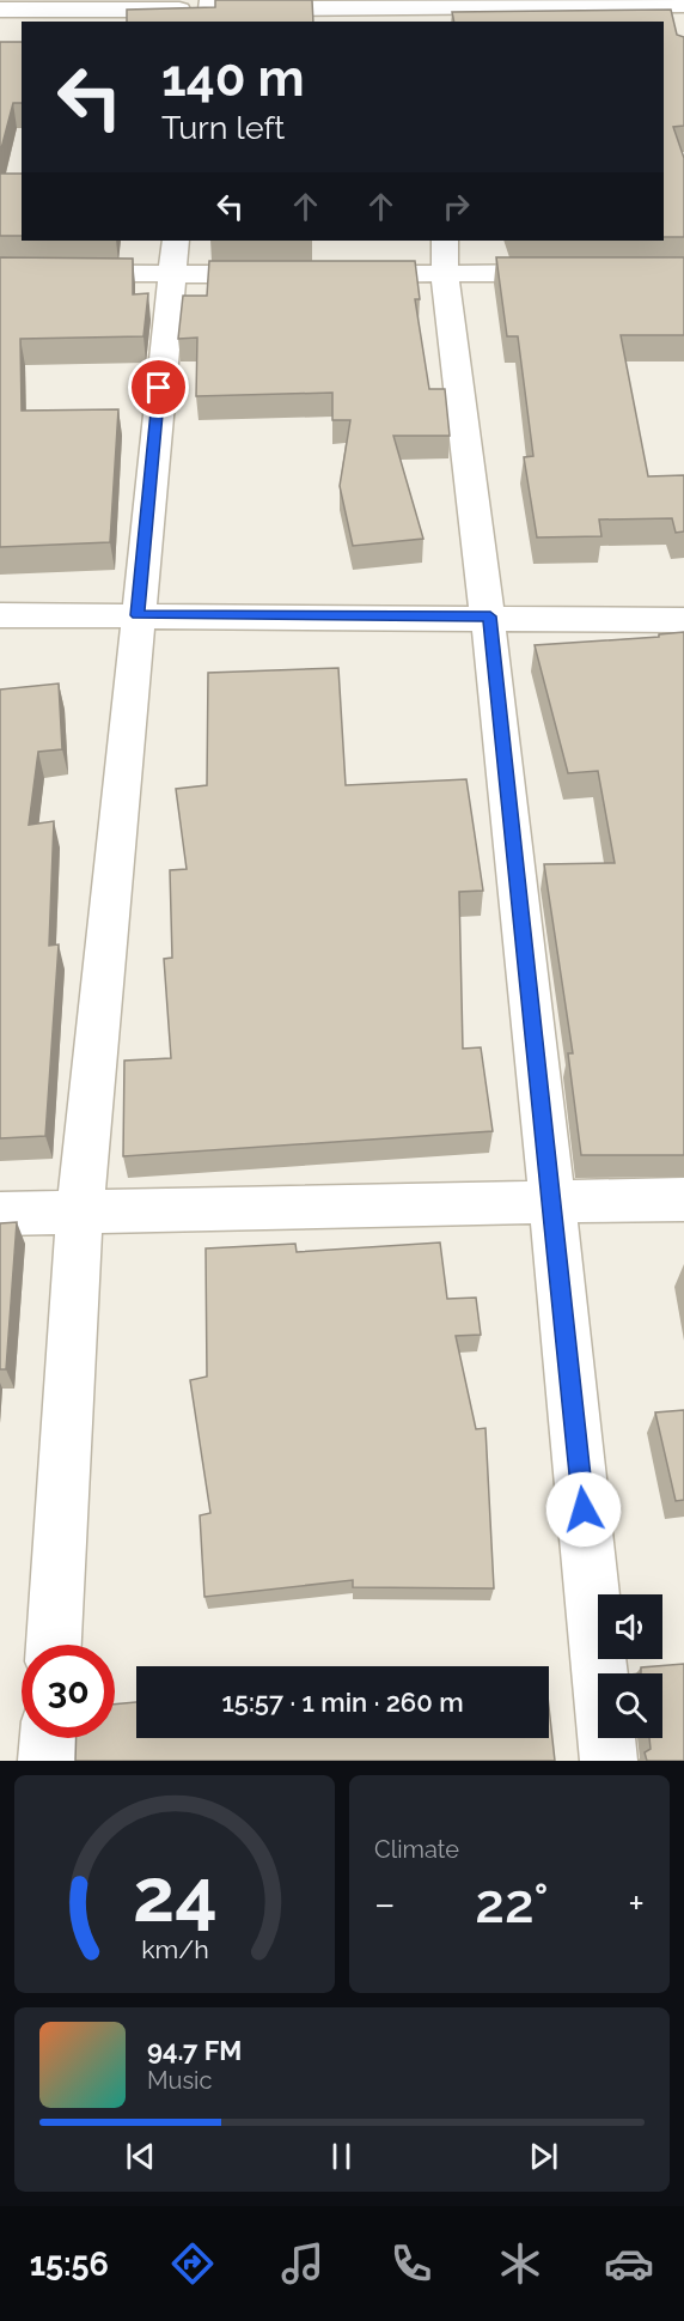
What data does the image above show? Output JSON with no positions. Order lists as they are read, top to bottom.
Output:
{
  "page": {
    "turn": ["140 m", "Turn left"],
    "limit": "30",
    "trip": "15:57 · 1 min · 260 m",
    "tile": "Climate",
    "heat": ["−", "22°", "+"],
    "song": ["94.7 FM", "Music"],
    "tabs": "15:56",
    "gauge": ["24", "km/h"]
  }
}
